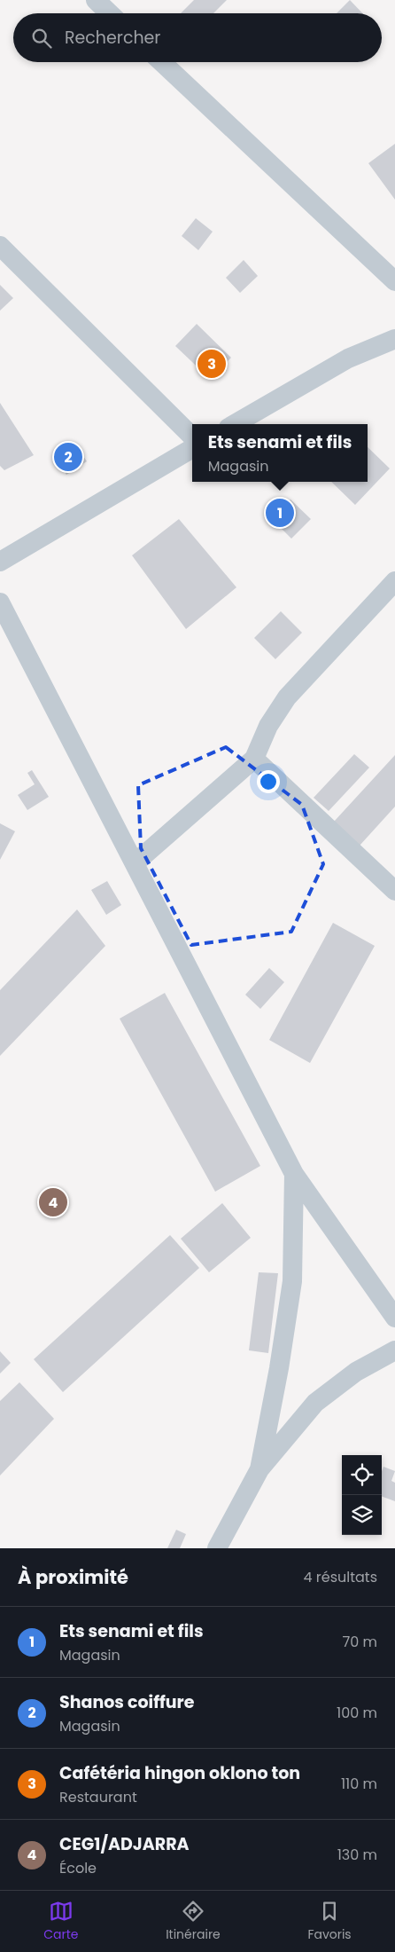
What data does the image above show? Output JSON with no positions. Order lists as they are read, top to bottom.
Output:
{
  "page": {
    "search": "Rechercher",
    "pins": [
      "3",
      "2",
      "1",
      "4"
    ],
    "popup": ["Ets senami et fils", "Magasin"],
    "heading": ["À proximité", "4 résultats"],
    "list": [
      {
        "mark": "1",
        "name": "Ets senami et fils",
        "note": "Magasin",
        "value": "70 m"
      },
      {
        "mark": "2",
        "name": "Shanos coiffure",
        "note": "Magasin",
        "value": "100 m"
      },
      {
        "mark": "3",
        "name": "Cafétéria hingon oklono ton",
        "note": "Restaurant",
        "value": "110 m"
      },
      {
        "mark": "4",
        "name": "CEG1/ADJARRA",
        "note": "École",
        "value": "130 m"
      }
    ],
    "nav": ["Carte", "Itinéraire", "Favoris"]
  }
}
